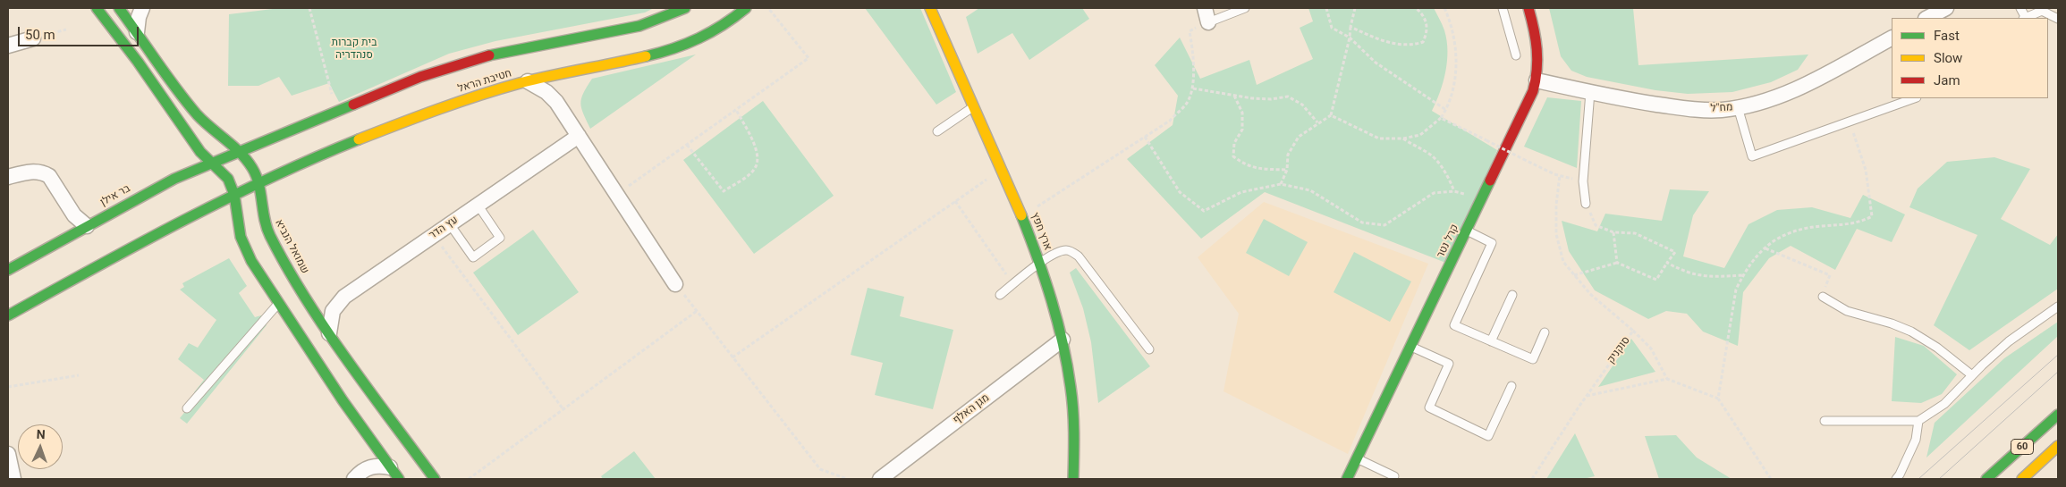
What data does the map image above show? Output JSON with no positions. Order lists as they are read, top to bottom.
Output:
{
  "streets": {
    "main road": [
      "חטיבת הראל",
      "בר אילן",
      "ארץ חפץ",
      "קרל נטר",
      "שמואל הנביא",
      "60"
    ],
    "street": ["מח\"ל", "עץ הדר", "מגן האלף"],
    "path": ["סוקניק"]
  },
  "crossings": [
    ["חטיבת הראל", "שמואל הנביא"],
    ["מח\"ל", "קרל נטר"],
    ["בר אילן", "שמואל הנביא"],
    ["עץ הדר", "שמואל הנביא"],
    ["ארץ חפץ", "מגן האלף"]
  ],
  "parks": ["בית קברות סנהדריה"],
  "legend": ["Fast", "Slow", "Jam"],
  "scale_bar": "50 m",
  "north": "top"
}
